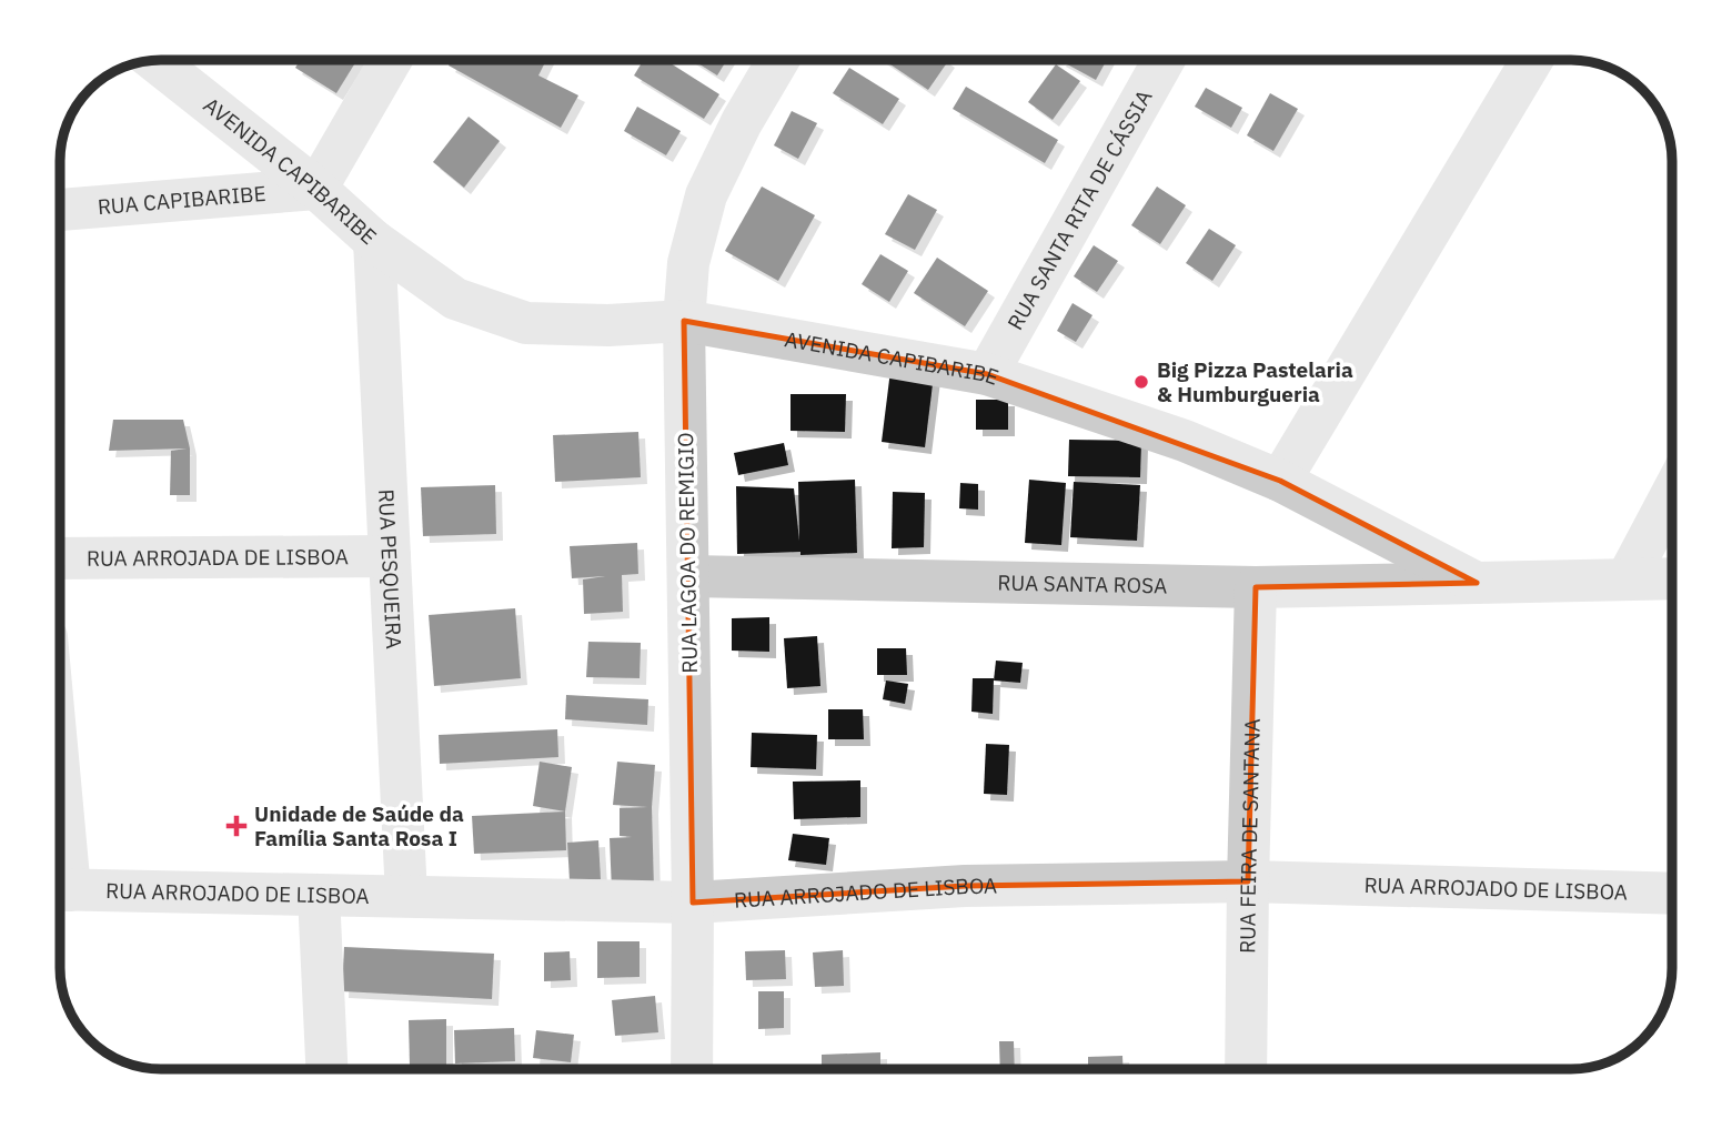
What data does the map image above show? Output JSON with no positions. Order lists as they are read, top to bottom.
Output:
{
  "streets": {
    "street": [
      "AVENIDA CAPIBARIBE",
      "RUA CAPIBARIBE",
      "RUA SANTA RITA DE CÁSSIA",
      "RUA LAGOA DO REMIGIO",
      "RUA ARROJADA DE LISBOA",
      "RUA PESQUEIRA",
      "RUA SANTA ROSA",
      "RUA FEIRA DE SANTANA",
      "RUA ARROJADO DE LISBOA"
    ]
  },
  "crossings": [
    ["AVENIDA CAPIBARIBE", "RUA CAPIBARIBE"],
    ["AVENIDA CAPIBARIBE", "RUA SANTA RITA DE CÁSSIA"],
    ["AVENIDA CAPIBARIBE", "RUA LAGOA DO REMIGIO"],
    ["AVENIDA CAPIBARIBE", "RUA PESQUEIRA"],
    ["AVENIDA CAPIBARIBE", "RUA SANTA ROSA"],
    ["RUA LAGOA DO REMIGIO", "RUA SANTA ROSA"],
    ["RUA LAGOA DO REMIGIO", "RUA ARROJADO DE LISBOA"],
    ["RUA ARROJADA DE LISBOA", "RUA PESQUEIRA"],
    ["RUA PESQUEIRA", "RUA ARROJADO DE LISBOA"],
    ["RUA SANTA ROSA", "RUA FEIRA DE SANTANA"],
    ["RUA FEIRA DE SANTANA", "RUA ARROJADO DE LISBOA"]
  ],
  "places": {
    "other": ["Big Pizza Pastelaria & Humburgueria"],
    "health": ["Unidade de Saúde da Família Santa Rosa I"]
  }
}
